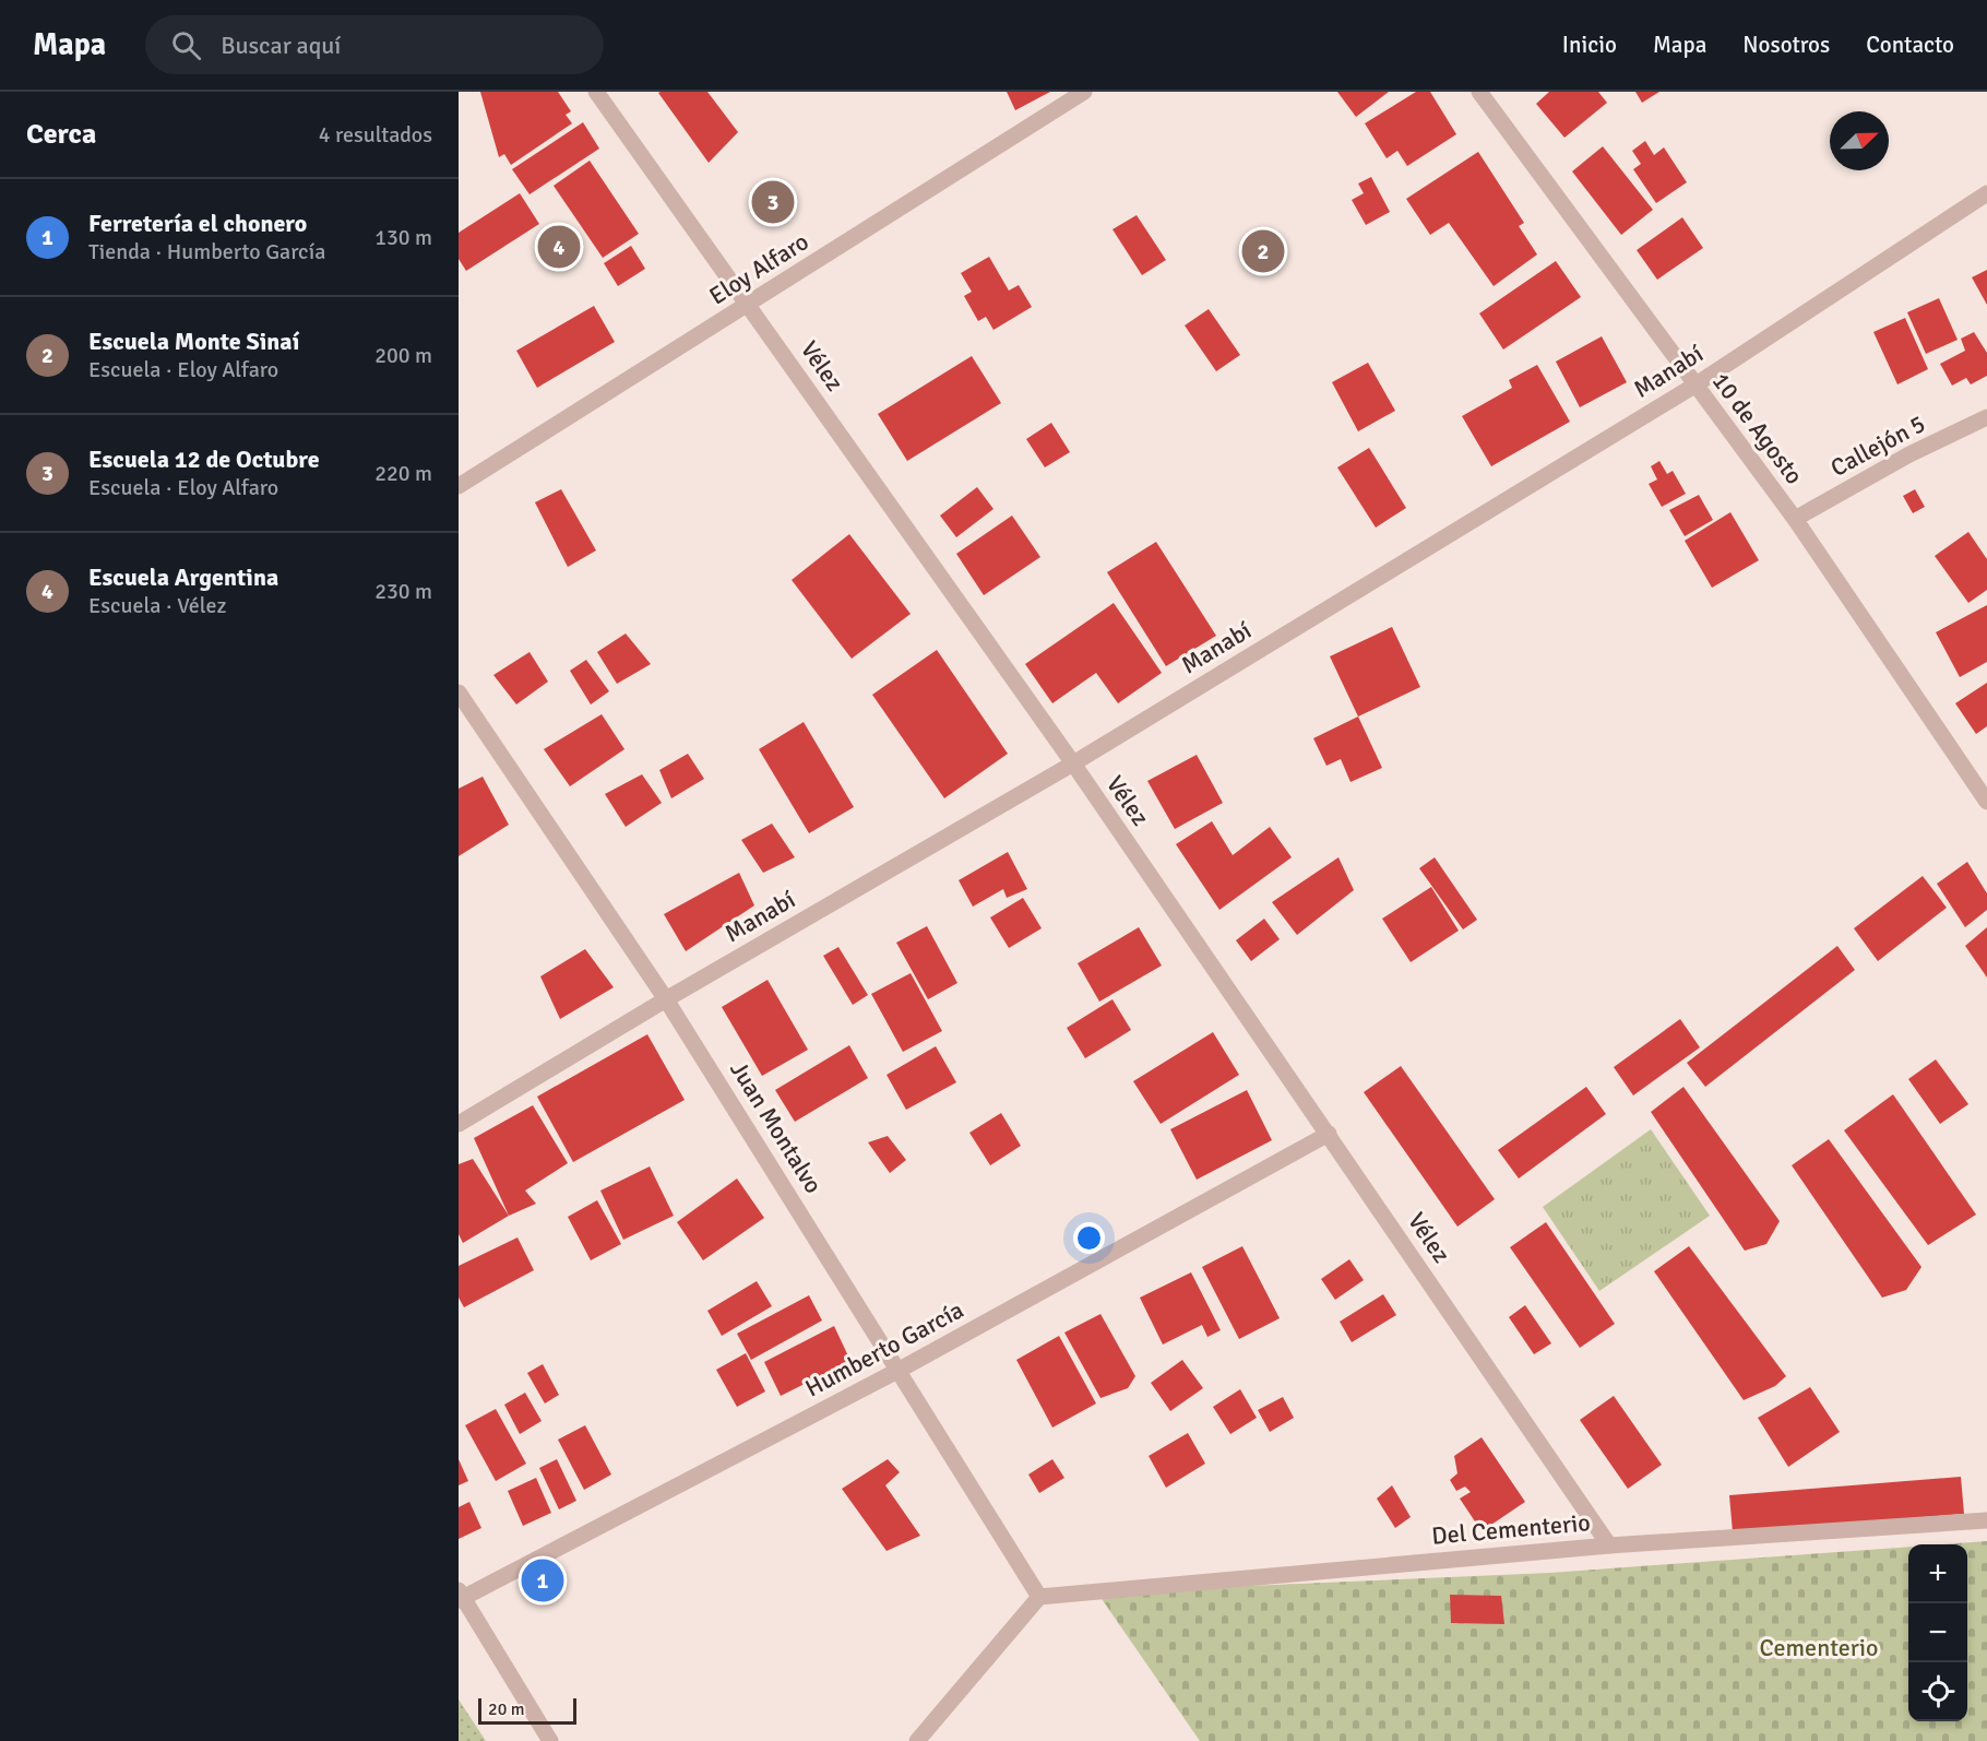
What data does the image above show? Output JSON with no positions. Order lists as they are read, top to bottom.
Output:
{
  "streets": {
    "street": [
      "Eloy Alfaro",
      "Vélez",
      "Manabí",
      "10 de Agosto",
      "Callejón 5",
      "Juan Montalvo",
      "Humberto García",
      "Del Cementerio"
    ]
  },
  "crossings": [
    ["Eloy Alfaro", "Vélez"],
    ["Vélez", "Manabí"],
    ["Vélez", "Humberto García"],
    ["Vélez", "Del Cementerio"],
    ["Manabí", "10 de Agosto"],
    ["Manabí", "Juan Montalvo"],
    ["10 de Agosto", "Callejón 5"],
    ["Juan Montalvo", "Humberto García"],
    ["Juan Montalvo", "Del Cementerio"]
  ],
  "parks": ["Cementerio"],
  "scale_bar": "20 m",
  "north": "top right",
  "page": {
    "header": "Mapa",
    "search": "Buscar aquí",
    "nav": [
      "Inicio",
      "Mapa",
      "Nosotros",
      "Contacto"
    ],
    "heading": ["Cerca", "4 resultados"],
    "list": [
      {
        "mark": "1",
        "name": "Ferretería el chonero",
        "note": "Tienda · Humberto García",
        "value": "130 m"
      },
      {
        "mark": "2",
        "name": "Escuela Monte Sinaí",
        "note": "Escuela · Eloy Alfaro",
        "value": "200 m"
      },
      {
        "mark": "3",
        "name": "Escuela 12 de Octubre",
        "note": "Escuela · Eloy Alfaro",
        "value": "220 m"
      },
      {
        "mark": "4",
        "name": "Escuela Argentina",
        "note": "Escuela · Vélez",
        "value": "230 m"
      }
    ],
    "pins": [
      "3",
      "4",
      "2",
      "1"
    ],
    "map_buttons": ["+", "−"],
    "scale": "20 m"
  }
}
